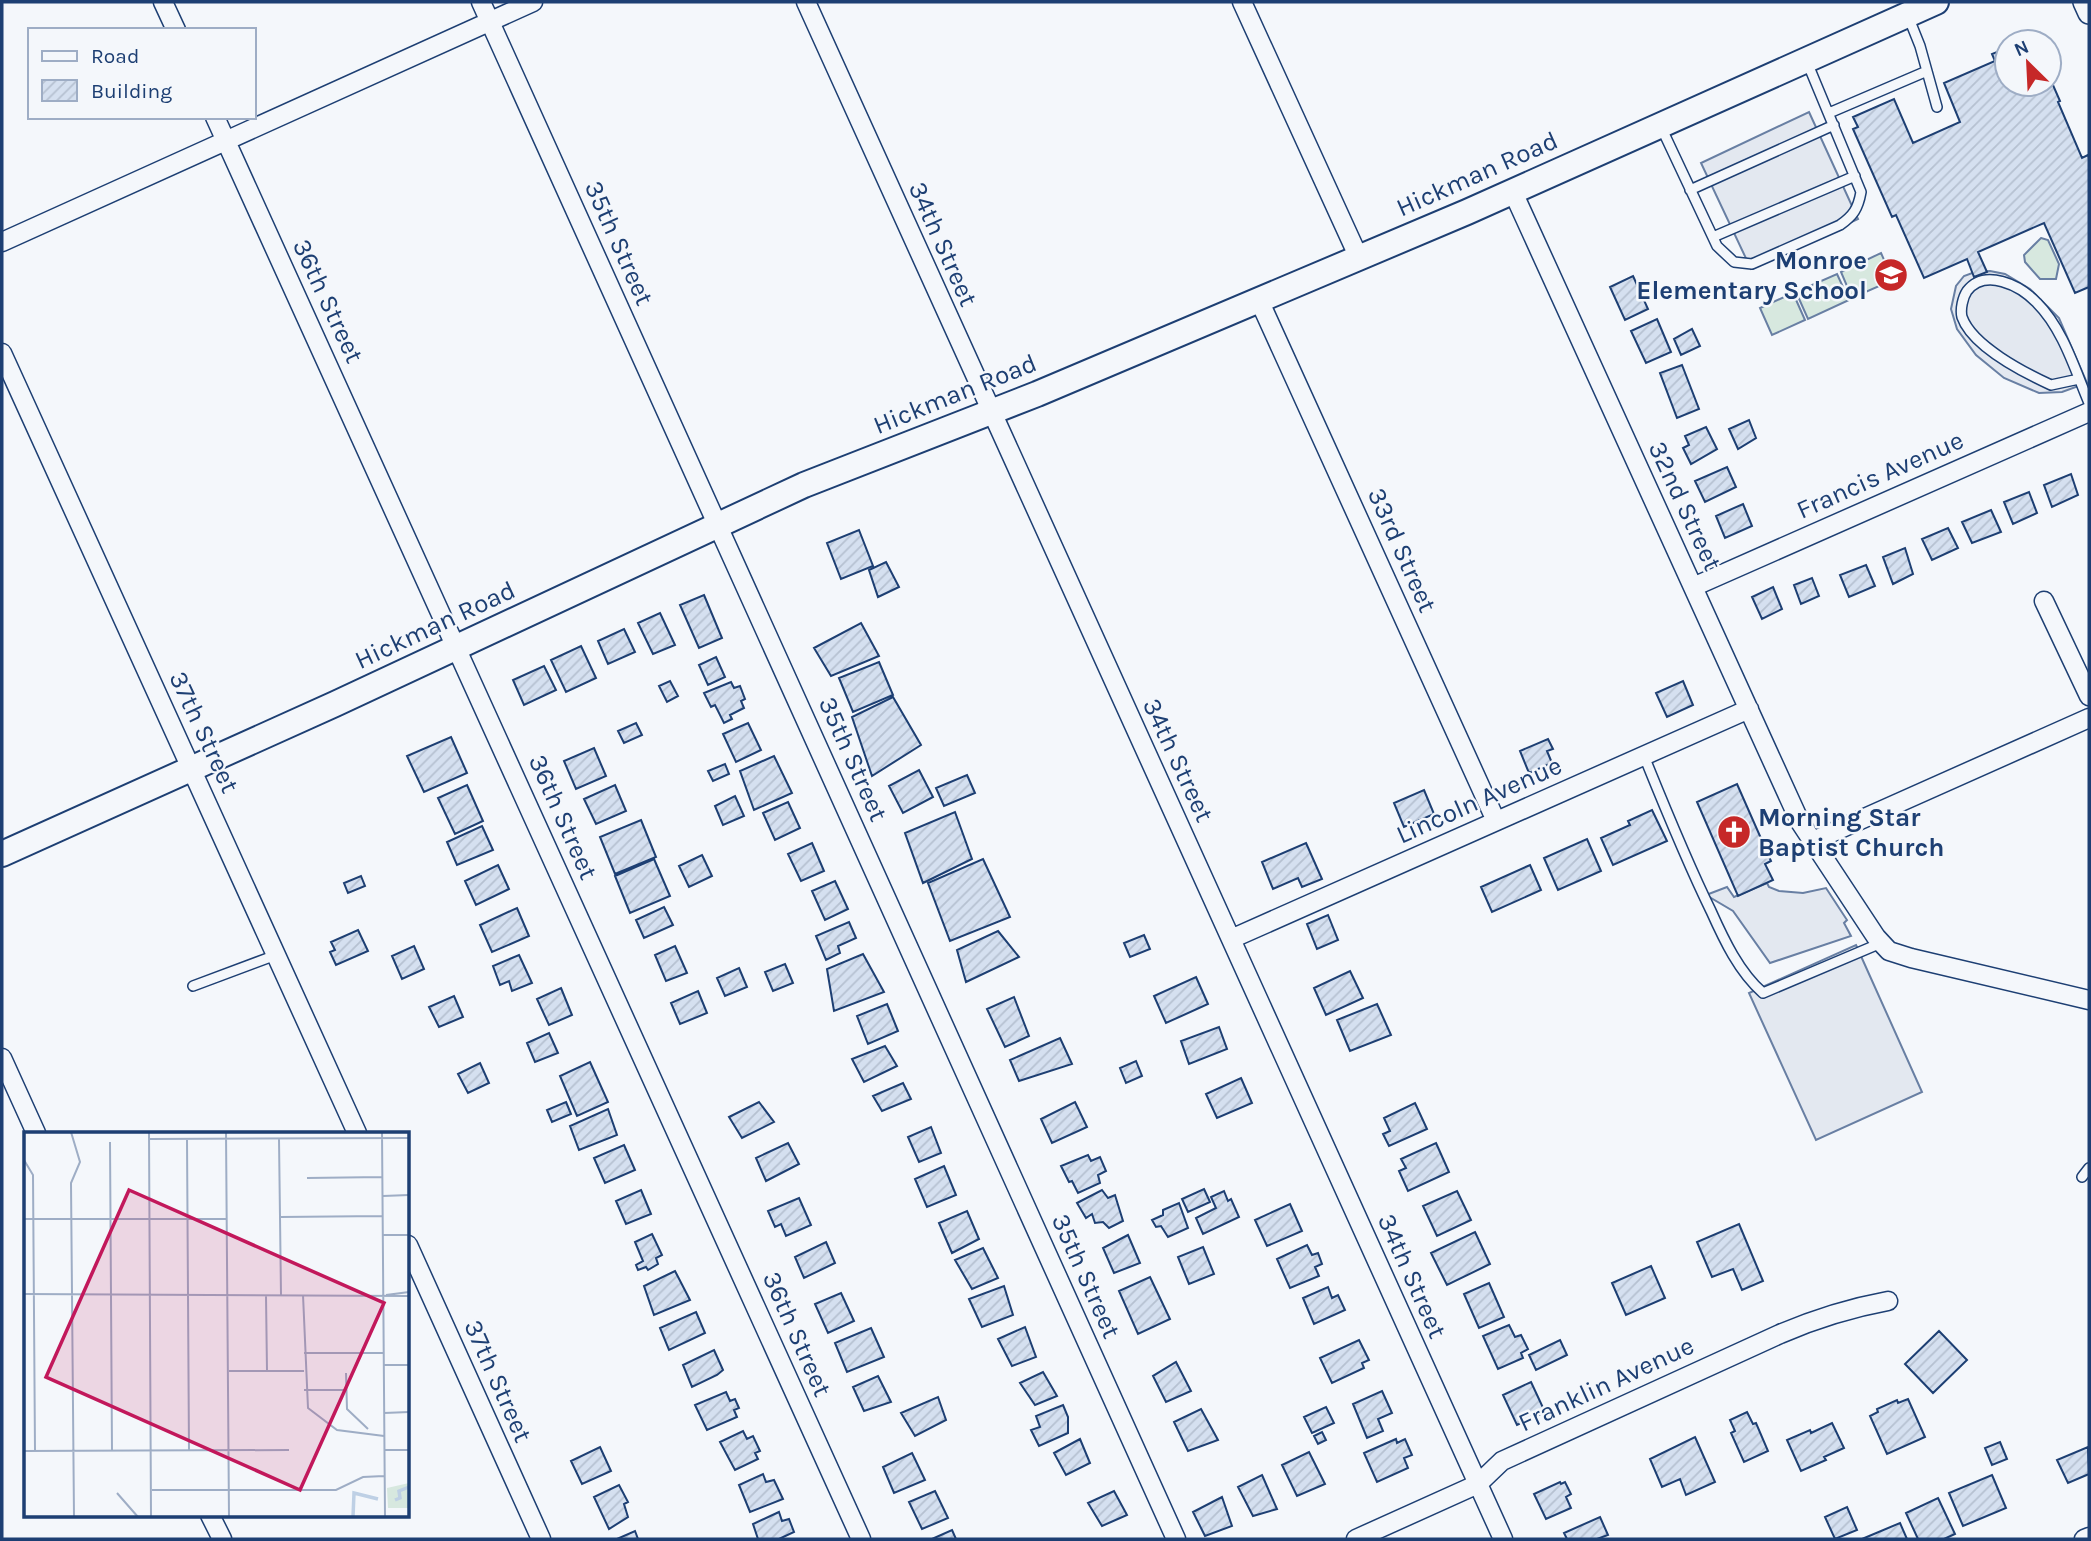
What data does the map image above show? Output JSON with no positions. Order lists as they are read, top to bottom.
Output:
{
  "streets": {
    "main road": ["Hickman Road"],
    "street": [
      "35th Street",
      "34th Street",
      "36th Street",
      "Francis Avenue",
      "32nd Street",
      "33rd Street",
      "37th Street",
      "Lincoln Avenue",
      "Franklin Avenue"
    ]
  },
  "crossings": [
    ["Hickman Road", "35th Street"],
    ["Hickman Road", "34th Street"],
    ["Hickman Road", "36th Street"],
    ["Hickman Road", "32nd Street"],
    ["Hickman Road", "33rd Street"],
    ["Hickman Road", "37th Street"],
    ["34th Street", "Lincoln Avenue"],
    ["34th Street", "Franklin Avenue"],
    ["Francis Avenue", "32nd Street"],
    ["32nd Street", "Lincoln Avenue"],
    ["33rd Street", "Lincoln Avenue"]
  ],
  "places": {
    "school or university": ["Monroe Elementary School"],
    "church": ["Morning Star Baptist Church"]
  },
  "legend": ["Road", "Building"],
  "north": "top left"
}
